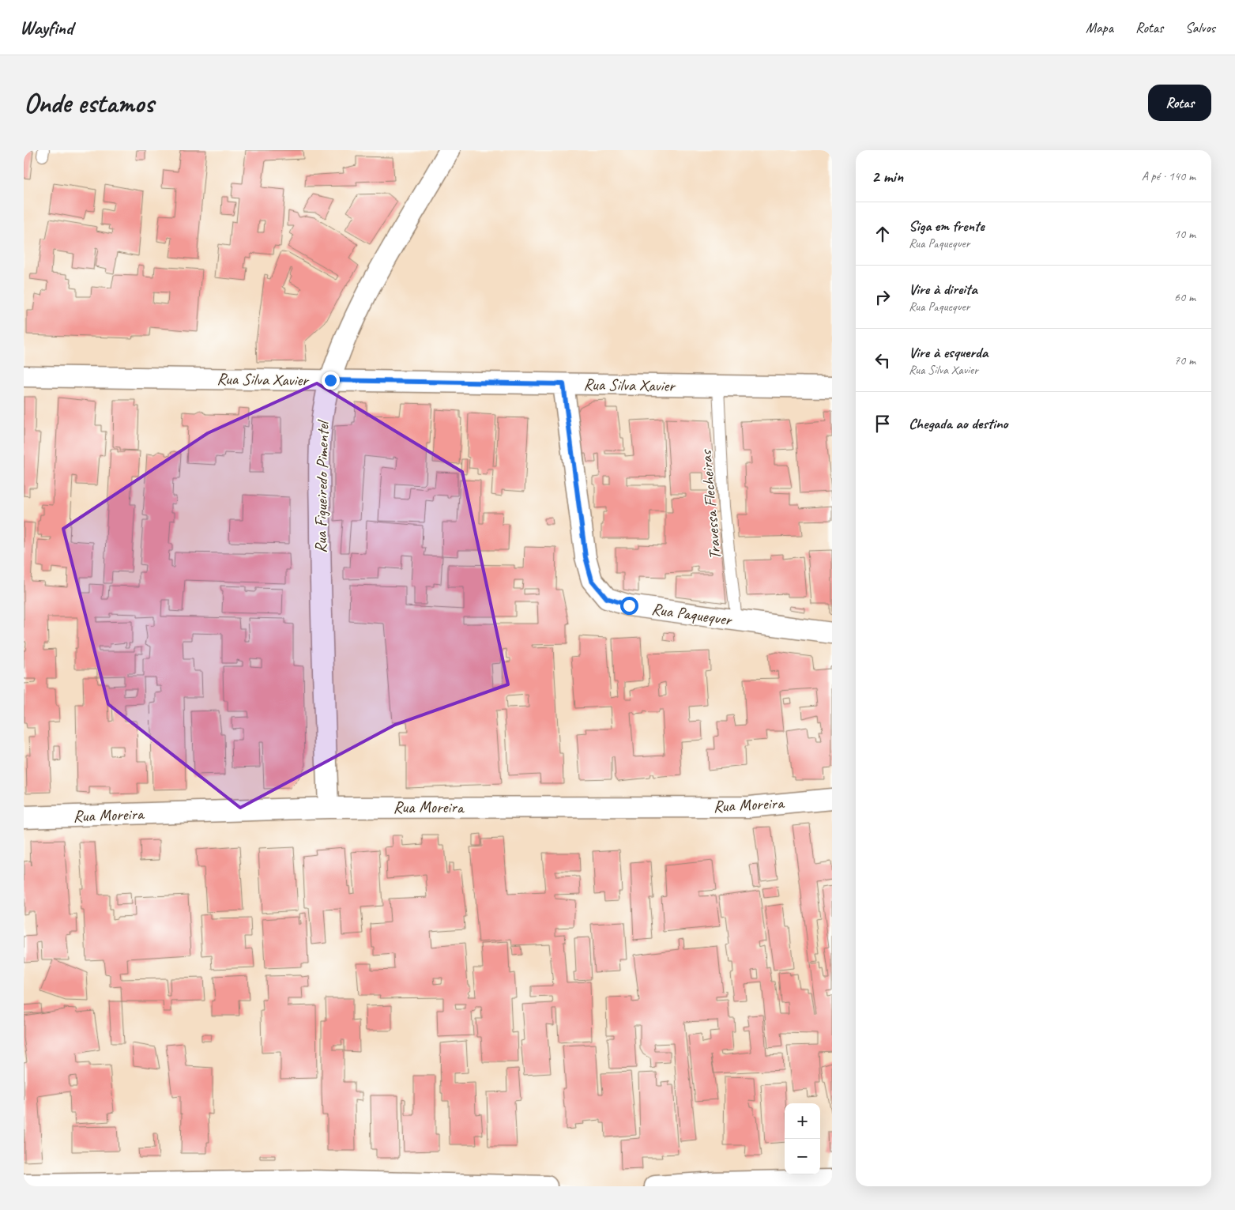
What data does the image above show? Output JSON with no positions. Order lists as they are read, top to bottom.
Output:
{
  "streets": {
    "street": [
      "Rua Silva Xavier",
      "Rua Figueiredo Pimentel",
      "Rua Paquequer",
      "Rua Moreira"
    ],
    "lane": ["Travessa Flecheiras"]
  },
  "crossings": [
    ["Rua Silva Xavier", "Rua Figueiredo Pimentel"],
    ["Rua Silva Xavier", "Travessa Flecheiras"],
    ["Rua Silva Xavier", "Rua Paquequer"],
    ["Rua Figueiredo Pimentel", "Rua Moreira"],
    ["Travessa Flecheiras", "Rua Paquequer"]
  ],
  "page": {
    "header": "Wayfind",
    "nav": ["Mapa", "Rotas", "Salvos"],
    "buttons": "Rotas",
    "title": "Onde estamos",
    "heading": ["2 min", "A pé · 140 m"],
    "list": [
      ["Siga em frente", "Rua Paquequer", "10 m"],
      ["Vire à direita", "Rua Paquequer", "60 m"],
      ["Vire à esquerda", "Rua Silva Xavier", "70 m"],
      "Chegada ao destino"
    ],
    "map_buttons": ["+", "−"]
  }
}
